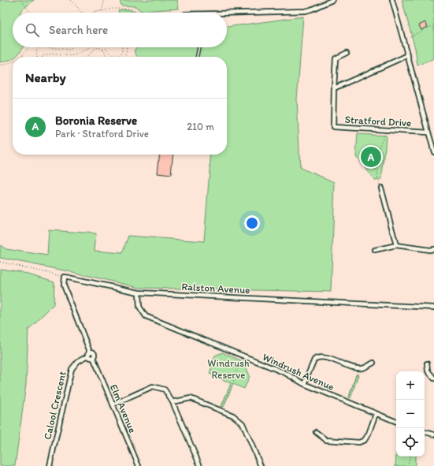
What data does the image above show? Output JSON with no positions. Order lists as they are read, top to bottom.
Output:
{
  "streets": {
    "street": [
      "Stratford Drive",
      "Ralston Avenue",
      "Windrush Avenue",
      "Calool Crescent",
      "Elm Avenue"
    ]
  },
  "crossings": [
    ["Ralston Avenue", "Windrush Avenue"]
  ],
  "parks": ["Windrush Reserve"],
  "page": {
    "search": "Search here",
    "heading": "Nearby",
    "list": [
      {
        "mark": "A",
        "name": "Boronia Reserve",
        "note": "Park · Stratford Drive",
        "value": "210 m"
      }
    ],
    "pins": "A",
    "map_buttons": ["+", "−"]
  }
}
